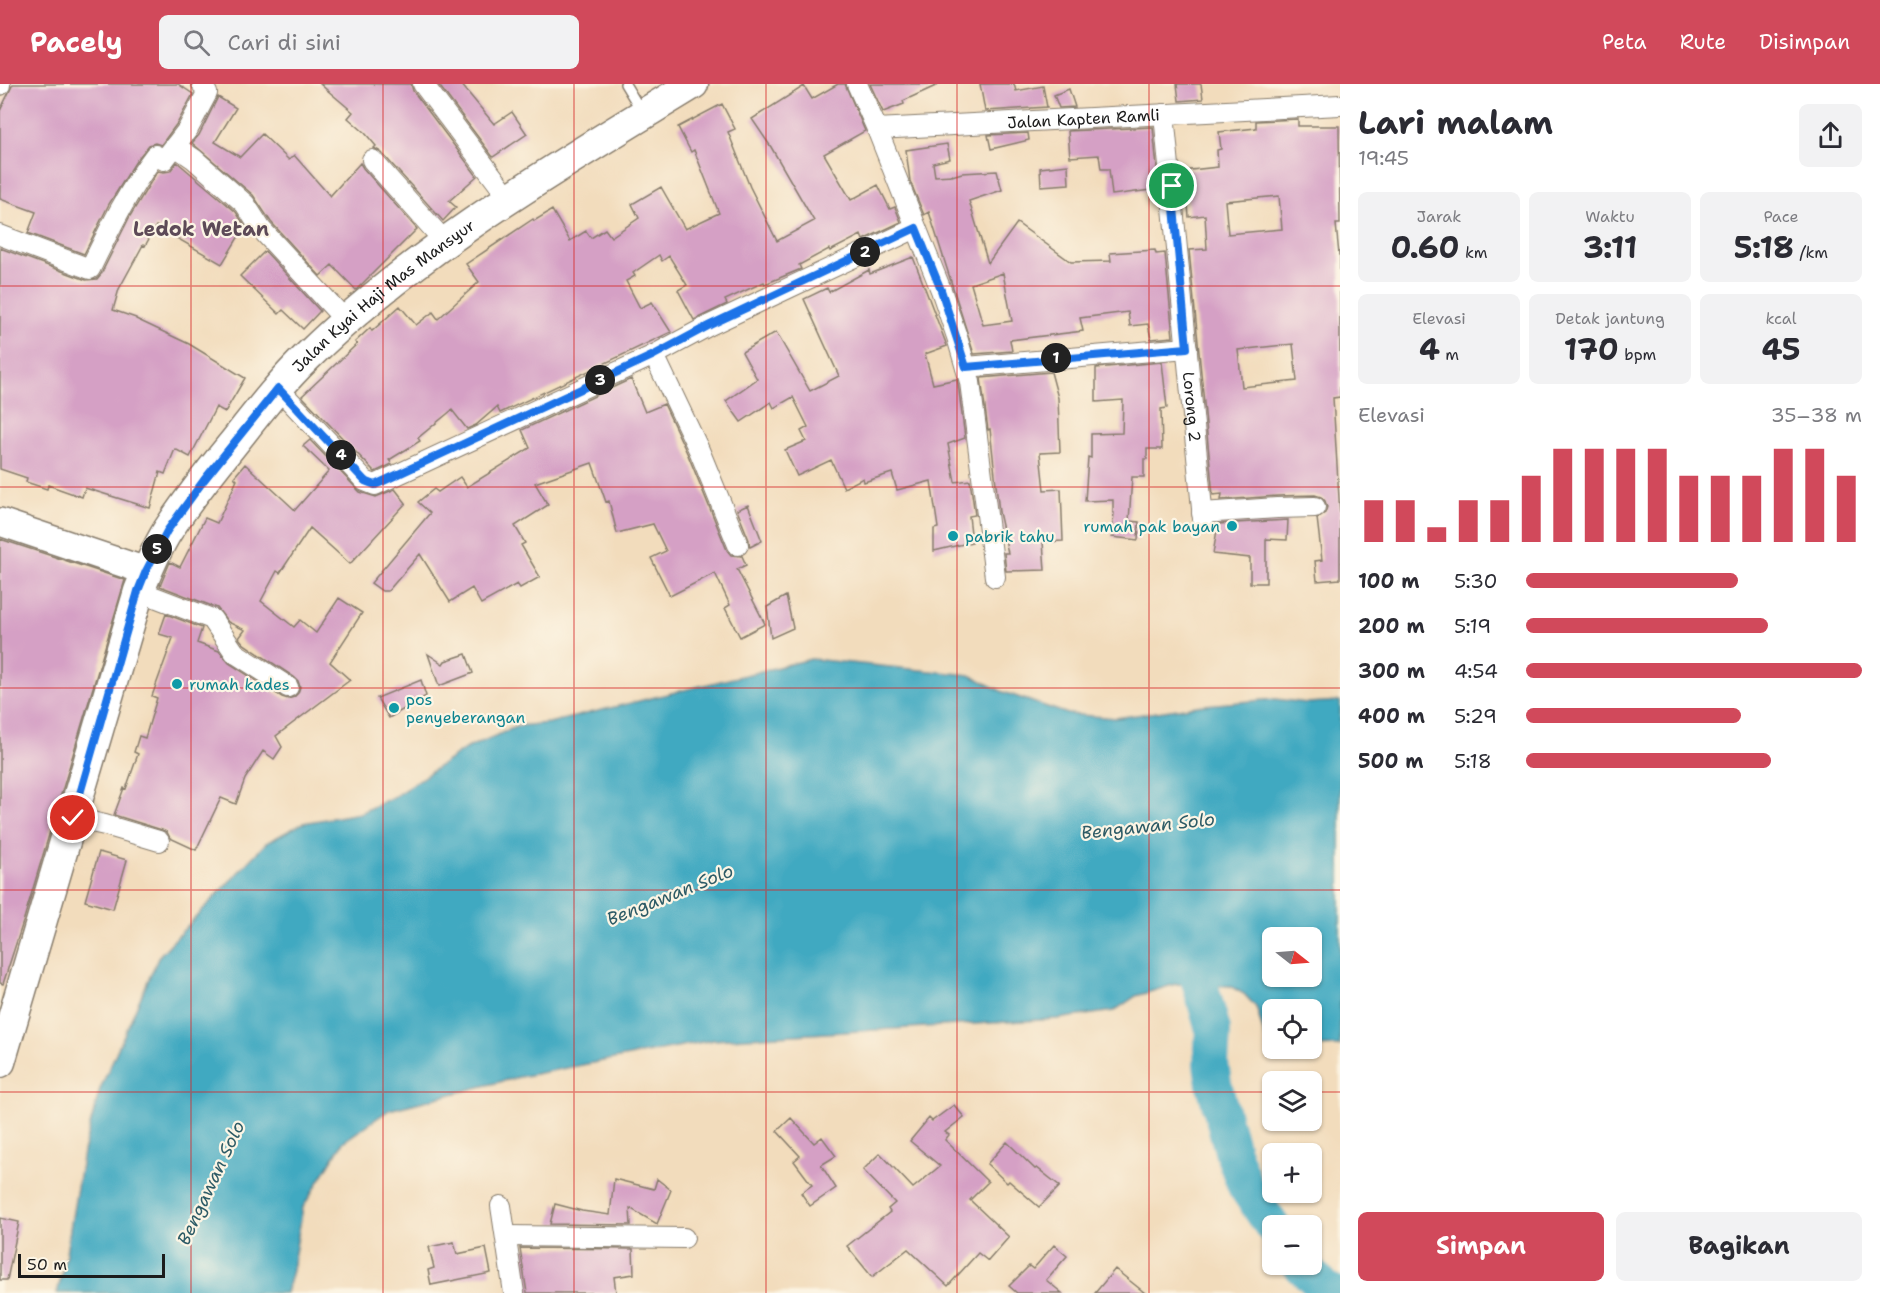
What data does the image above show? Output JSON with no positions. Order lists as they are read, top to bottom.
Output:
{
  "streets": {
    "main road": ["Jalan Kyai Haji Mas Mansyur"],
    "street": ["Jalan Kapten Ramli", "Lorong 2"]
  },
  "crossings": [
    ["Jalan Kapten Ramli", "Lorong 2"]
  ],
  "districts": ["Ledok Wetan"],
  "water": ["Bengawan Solo"],
  "places": [
    "rumah pak bayan",
    "pabrik tahu",
    "rumah kades",
    "pos penyeberangan"
  ],
  "scale_bar": "50 m",
  "north": "right",
  "page": {
    "header": "Pacely",
    "search": "Cari di sini",
    "nav": ["Peta", "Rute", "Disimpan"],
    "heading": ["Lari malam", "19:45"],
    "stats": [
      ["Jarak", "0.60 km"],
      ["Waktu", "3:11"],
      ["Pace", "5:18 /km"],
      ["Elevasi", "4 m"],
      ["Detak jantung", "170 bpm"],
      ["kcal", "45"]
    ],
    "pins": [
      "2",
      "1",
      "3",
      "4",
      "5"
    ],
    "chart": ["Elevasi", "35–38 m"],
    "list": [
      {
        "name": "100 m",
        "note": "5:30"
      },
      {
        "name": "200 m",
        "note": "5:19"
      },
      {
        "name": "300 m",
        "note": "4:54"
      },
      {
        "name": "400 m",
        "note": "5:29"
      },
      {
        "name": "500 m",
        "note": "5:18"
      }
    ],
    "map_buttons": ["+", "−"],
    "buttons": ["Simpan", "Bagikan"],
    "scale": "50 m"
  }
}
